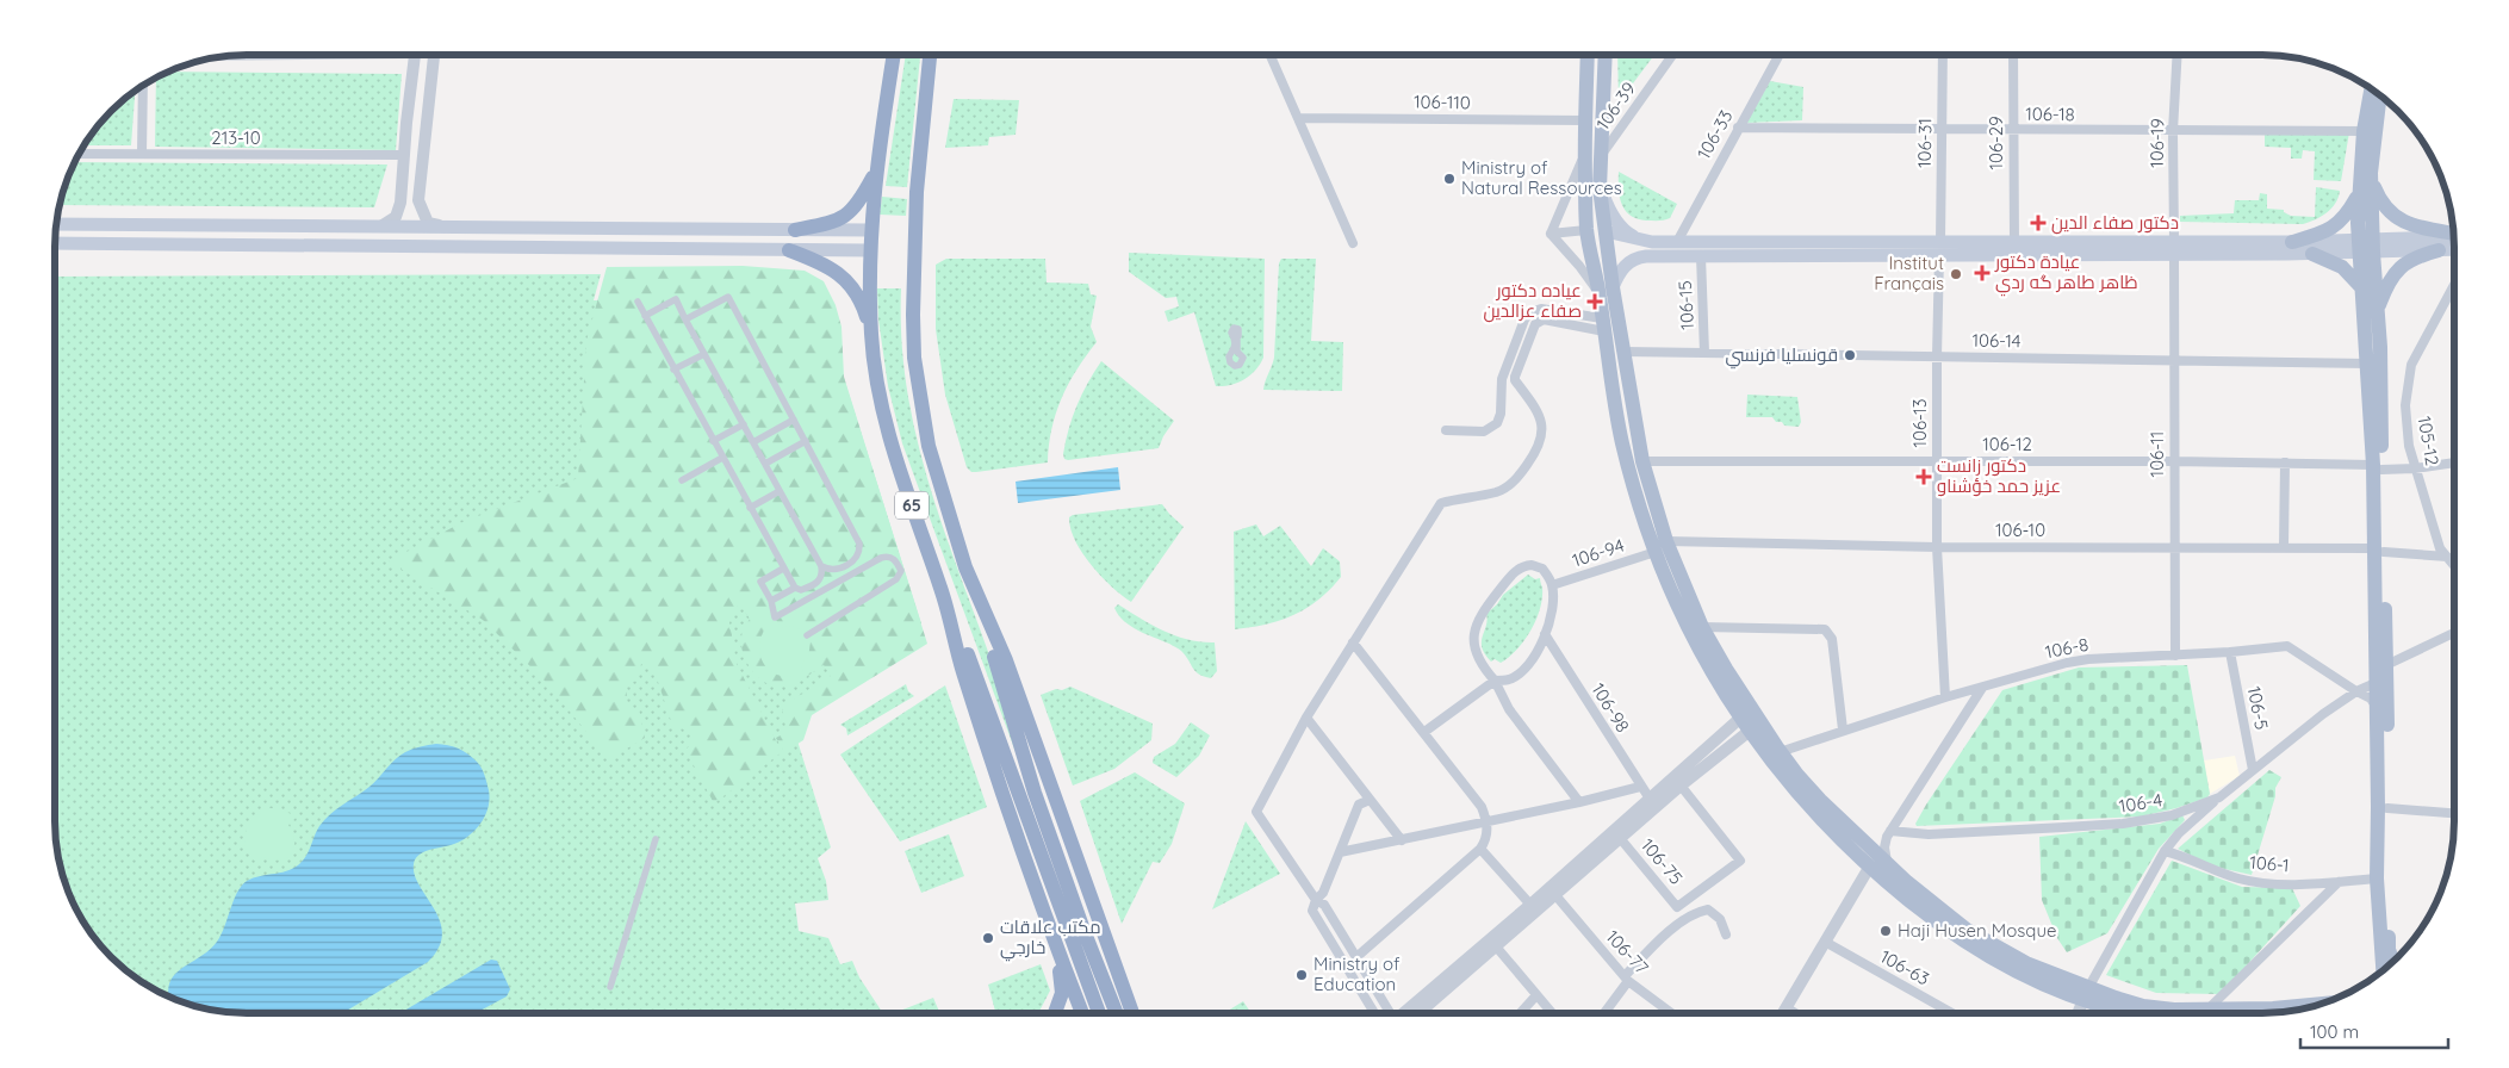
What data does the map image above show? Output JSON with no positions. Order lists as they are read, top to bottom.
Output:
{
  "streets": {
    "highway": ["65"],
    "street": [
      "106-110",
      "106-39",
      "106-18",
      "106-33",
      "213-10",
      "106-31",
      "106-29",
      "106-19",
      "106-15",
      "106-14",
      "106-13",
      "105-12",
      "106-12",
      "106-11",
      "106-10",
      "106-94",
      "106-8",
      "106-98",
      "106-5",
      "106-4",
      "106-75",
      "106-1",
      "106-77",
      "106-63"
    ]
  },
  "crossings": [
    ["106-18", "106-33"],
    ["106-18", "106-31"],
    ["106-18", "106-29"],
    ["106-18", "106-19"],
    ["106-31", "106-13"],
    ["106-19", "106-11"],
    ["106-15", "106-14"],
    ["106-14", "106-13"],
    ["106-14", "106-11"],
    ["106-13", "106-12"],
    ["106-13", "106-10"],
    ["106-13", "106-8"],
    ["105-12", "106-12"],
    ["105-12", "106-10"],
    ["106-12", "106-11"],
    ["106-11", "106-10"],
    ["106-11", "106-8"],
    ["106-10", "106-94"],
    ["106-8", "106-5"],
    ["106-8", "106-4"],
    ["106-5", "106-4"]
  ],
  "places": {
    "other": [
      "Ministry of Natural Ressources",
      "Institut Français",
      "قونسليا فرنسي",
      "Haji Husen Mosque",
      "مكتب علاقات خارجي",
      "Ministry of Education"
    ],
    "health": [
      "دكتور صفاء الدين",
      "عيادة دكتور ظاهر طاهر گه ردي",
      "عياده دكتور صفاء عزالدين",
      "دكتور زانست عزيز حمد خؤشناو"
    ]
  },
  "scale_bar": "100 m"
}
